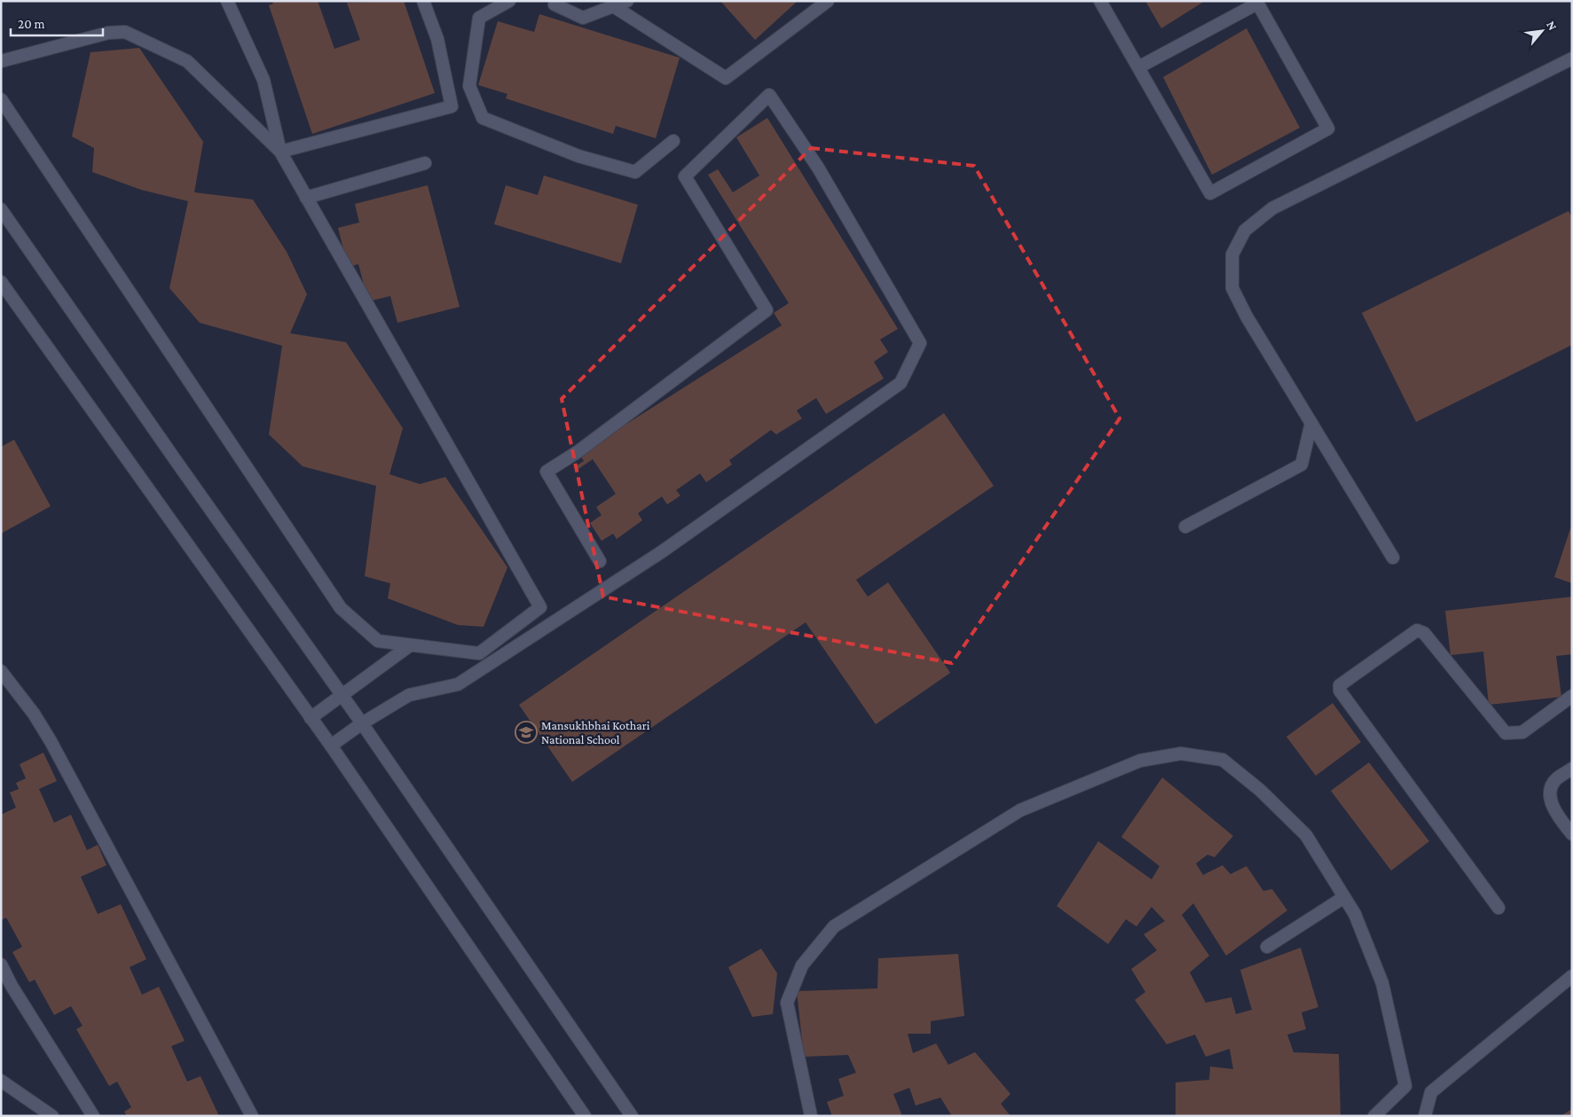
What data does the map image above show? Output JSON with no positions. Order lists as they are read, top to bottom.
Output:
{
  "places": {
    "school or university": ["Mansukhbhai Kothari National School"]
  },
  "scale_bar": "20 m",
  "north": "top right"
}
